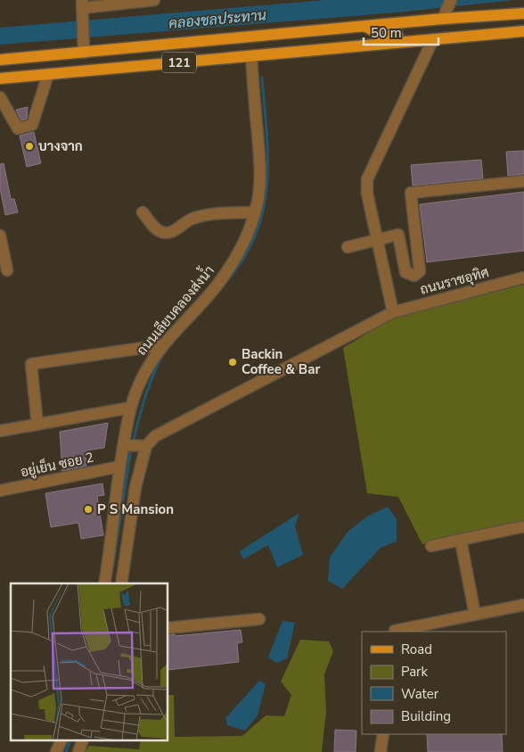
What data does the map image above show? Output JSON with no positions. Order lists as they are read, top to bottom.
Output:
{
  "streets": {
    "main road": ["121"],
    "street": ["ถนนราชอุทิศ", "ถนนเลียบคลองส่งน้ำ", "อยู่เย็น ซอย 2"]
  },
  "crossings": [
    ["121", "ถนนเลียบคลองส่งน้ำ"],
    ["ถนนเลียบคลองส่งน้ำ", "อยู่เย็น ซอย 2"]
  ],
  "water": ["คลองชลประทาน"],
  "places": ["บางจาก", "Backin Coffee & Bar", "P S Mansion"],
  "legend": [
    "Road",
    "Park",
    "Water",
    "Building"
  ],
  "scale_bar": "50 m"
}
